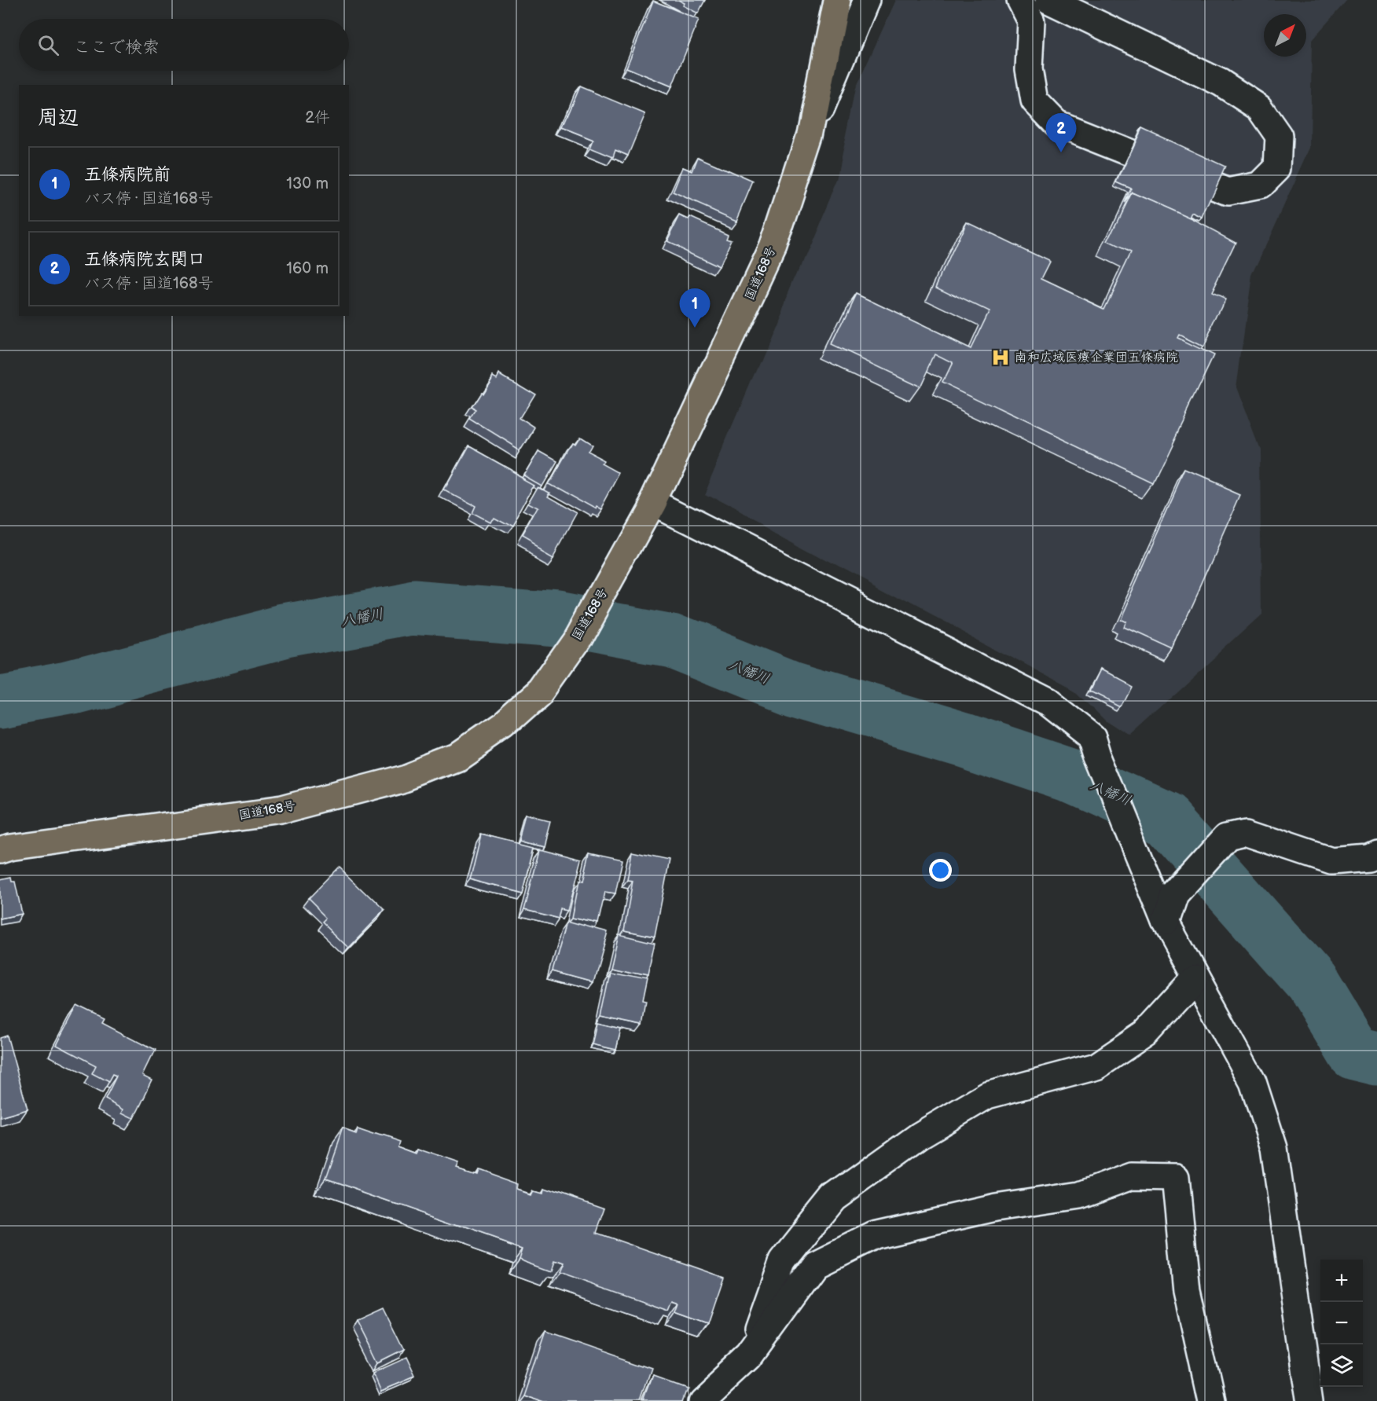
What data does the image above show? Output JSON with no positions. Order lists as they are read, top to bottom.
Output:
{
  "streets": {
    "highway": ["国道168号"]
  },
  "water": ["八幡川"],
  "places": {
    "hospital": ["南和広域医療企業団五條病院"]
  },
  "north": "top right",
  "page": {
    "search": "ここで検索",
    "heading": ["周辺", "2件"],
    "pins": ["2", "1"],
    "list": [
      {
        "mark": "1",
        "name": "五條病院前",
        "note": "バス停 · 国道168号",
        "value": "130 m"
      },
      {
        "mark": "2",
        "name": "五條病院玄関口",
        "note": "バス停 · 国道168号",
        "value": "160 m"
      }
    ],
    "map_buttons": ["+", "−"]
  }
}
